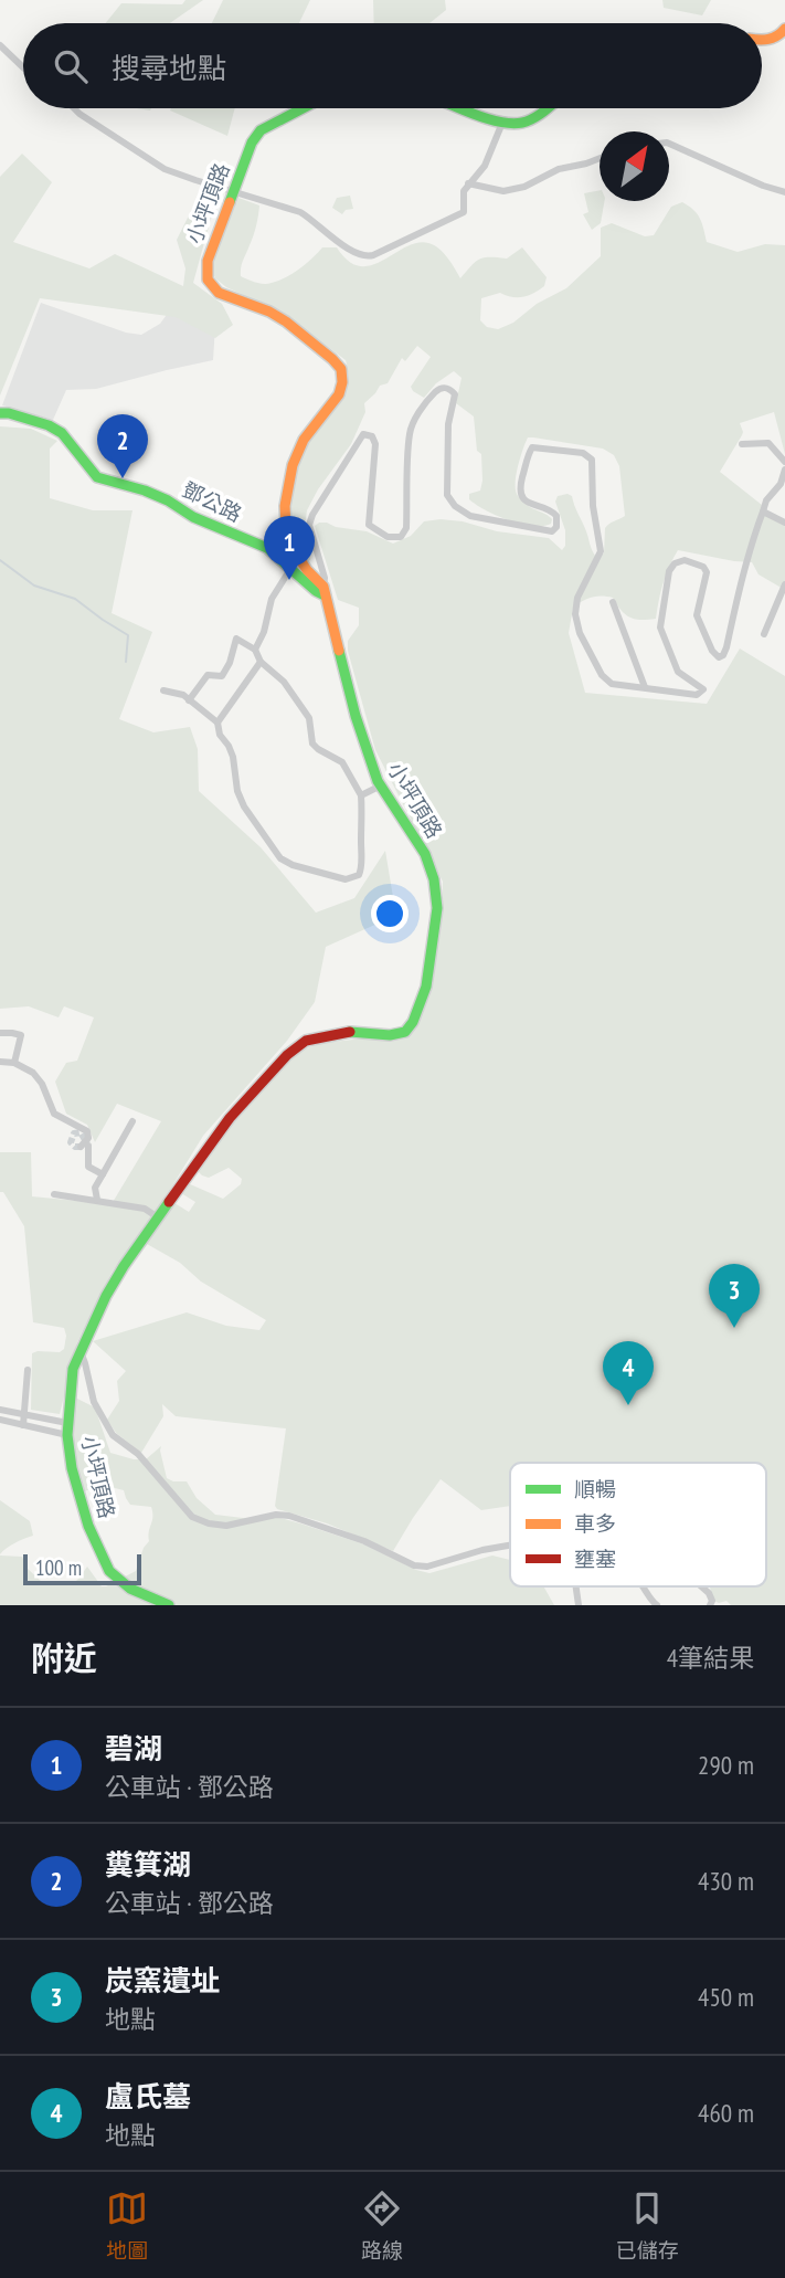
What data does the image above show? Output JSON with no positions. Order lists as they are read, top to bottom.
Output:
{
  "streets": {
    "street": ["小坪頂路", "鄧公路"]
  },
  "crossings": [
    ["小坪頂路", "鄧公路"]
  ],
  "legend": ["順暢", "車多", "壅塞"],
  "scale_bar": "100 m",
  "north": "top right",
  "page": {
    "search": "搜尋地點",
    "pins": [
      "2",
      "1",
      "3",
      "4"
    ],
    "scale": "100 m",
    "heading": ["附近", "4筆結果"],
    "list": [
      {
        "mark": "1",
        "name": "碧湖",
        "note": "公車站 · 鄧公路",
        "value": "290 m"
      },
      {
        "mark": "2",
        "name": "糞箕湖",
        "note": "公車站 · 鄧公路",
        "value": "430 m"
      },
      {
        "mark": "3",
        "name": "炭窯遺址",
        "note": "地點",
        "value": "450 m"
      },
      {
        "mark": "4",
        "name": "盧氏墓",
        "note": "地點",
        "value": "460 m"
      }
    ],
    "nav": ["地圖", "路線", "已儲存"]
  }
}
